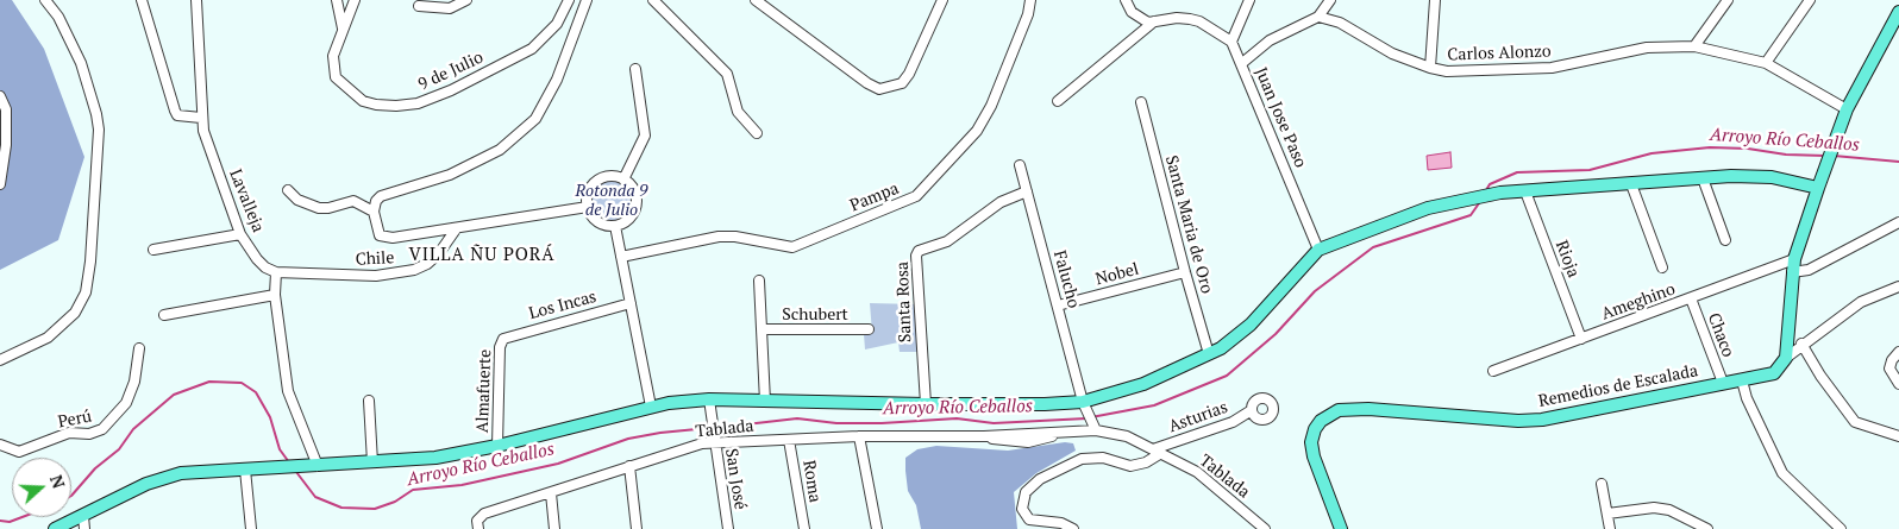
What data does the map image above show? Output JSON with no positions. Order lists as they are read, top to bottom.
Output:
{
  "streets": {
    "main road": ["Remedios de Escalada"],
    "street": [
      "Carlos Alonzo",
      "9 de Julio",
      "Juan Jose Paso",
      "Pampa",
      "Lavalleja",
      "Santa Maria de Oro",
      "Chile",
      "Rioja",
      "Nobel",
      "Falucho",
      "Santa Rosa",
      "Ameghino",
      "Los Incas",
      "Schubert",
      "Chaco",
      "Almafuerte",
      "Asturias",
      "Perú",
      "Tablada",
      "San José",
      "Roma"
    ]
  },
  "crossings": [
    ["Lavalleja", "Chile"],
    ["Santa Maria de Oro", "Nobel"],
    ["Rioja", "Ameghino"],
    ["Nobel", "Falucho"],
    ["Falucho", "Santa Rosa"],
    ["Ameghino", "Chaco"],
    ["Los Incas", "Almafuerte"],
    ["Chaco", "Remedios de Escalada"],
    ["Asturias", "Tablada"],
    ["Tablada", "San José"],
    ["Tablada", "Roma"]
  ],
  "districts": ["VILLA ÑU PORÁ"],
  "water": ["Arroyo Río Ceballos"],
  "parks": ["Rotonda 9 de Julio"],
  "north": "right"
}
